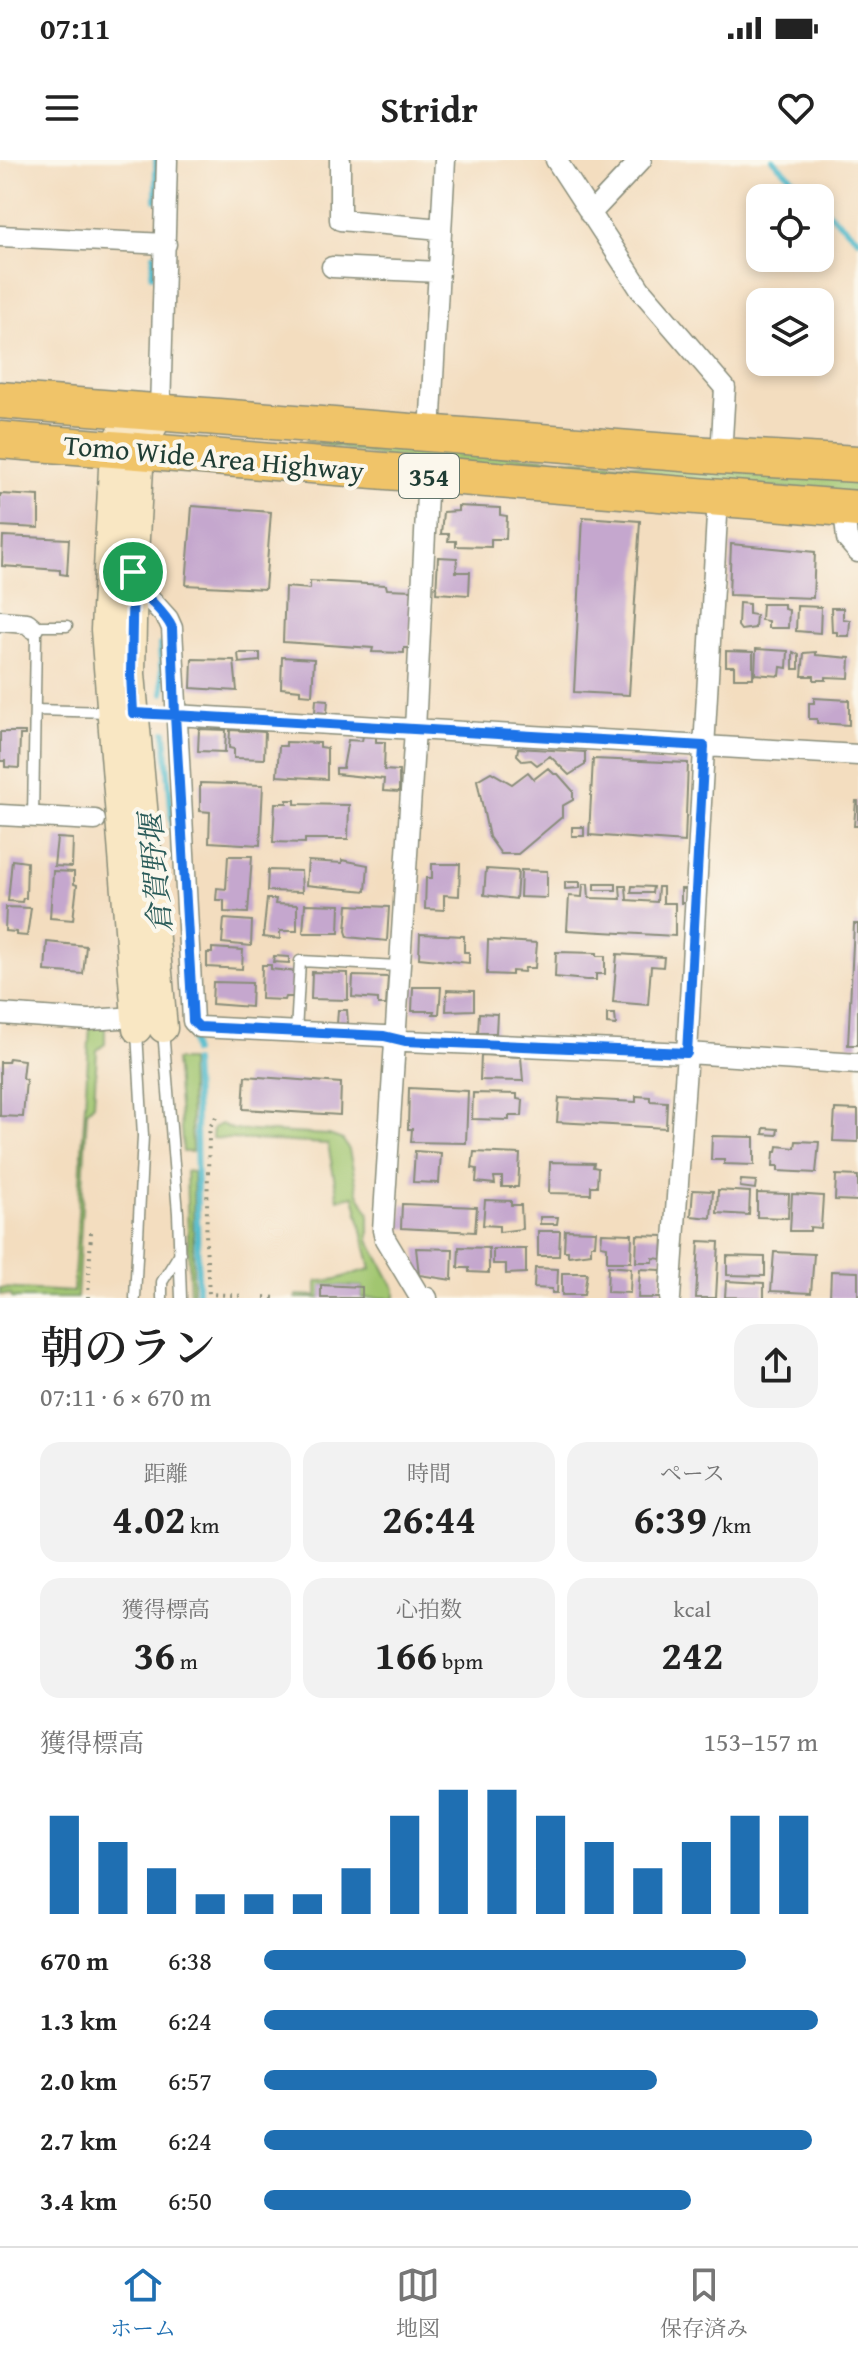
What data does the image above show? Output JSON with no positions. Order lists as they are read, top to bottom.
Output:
{
  "streets": {
    "highway": ["Tomo Wide Area Highway", "354"]
  },
  "water": ["倉賀野堰"],
  "page": {
    "status": "07:11",
    "header": "Stridr",
    "heading": ["朝のラン", "07:11 · 6 × 670 m"],
    "stats": [
      ["距離", "4.02 km"],
      ["時間", "26:44"],
      ["ペース", "6:39 /km"],
      ["獲得標高", "36 m"],
      ["心拍数", "166 bpm"],
      ["kcal", "242"]
    ],
    "chart": ["獲得標高", "153–157 m"],
    "list": [
      {
        "name": "670 m",
        "note": "6:38"
      },
      {
        "name": "1.3 km",
        "note": "6:24"
      },
      {
        "name": "2.0 km",
        "note": "6:57"
      },
      {
        "name": "2.7 km",
        "note": "6:24"
      },
      {
        "name": "3.4 km",
        "note": "6:50"
      }
    ],
    "tabs": ["ホーム", "地図", "保存済み"]
  }
}
